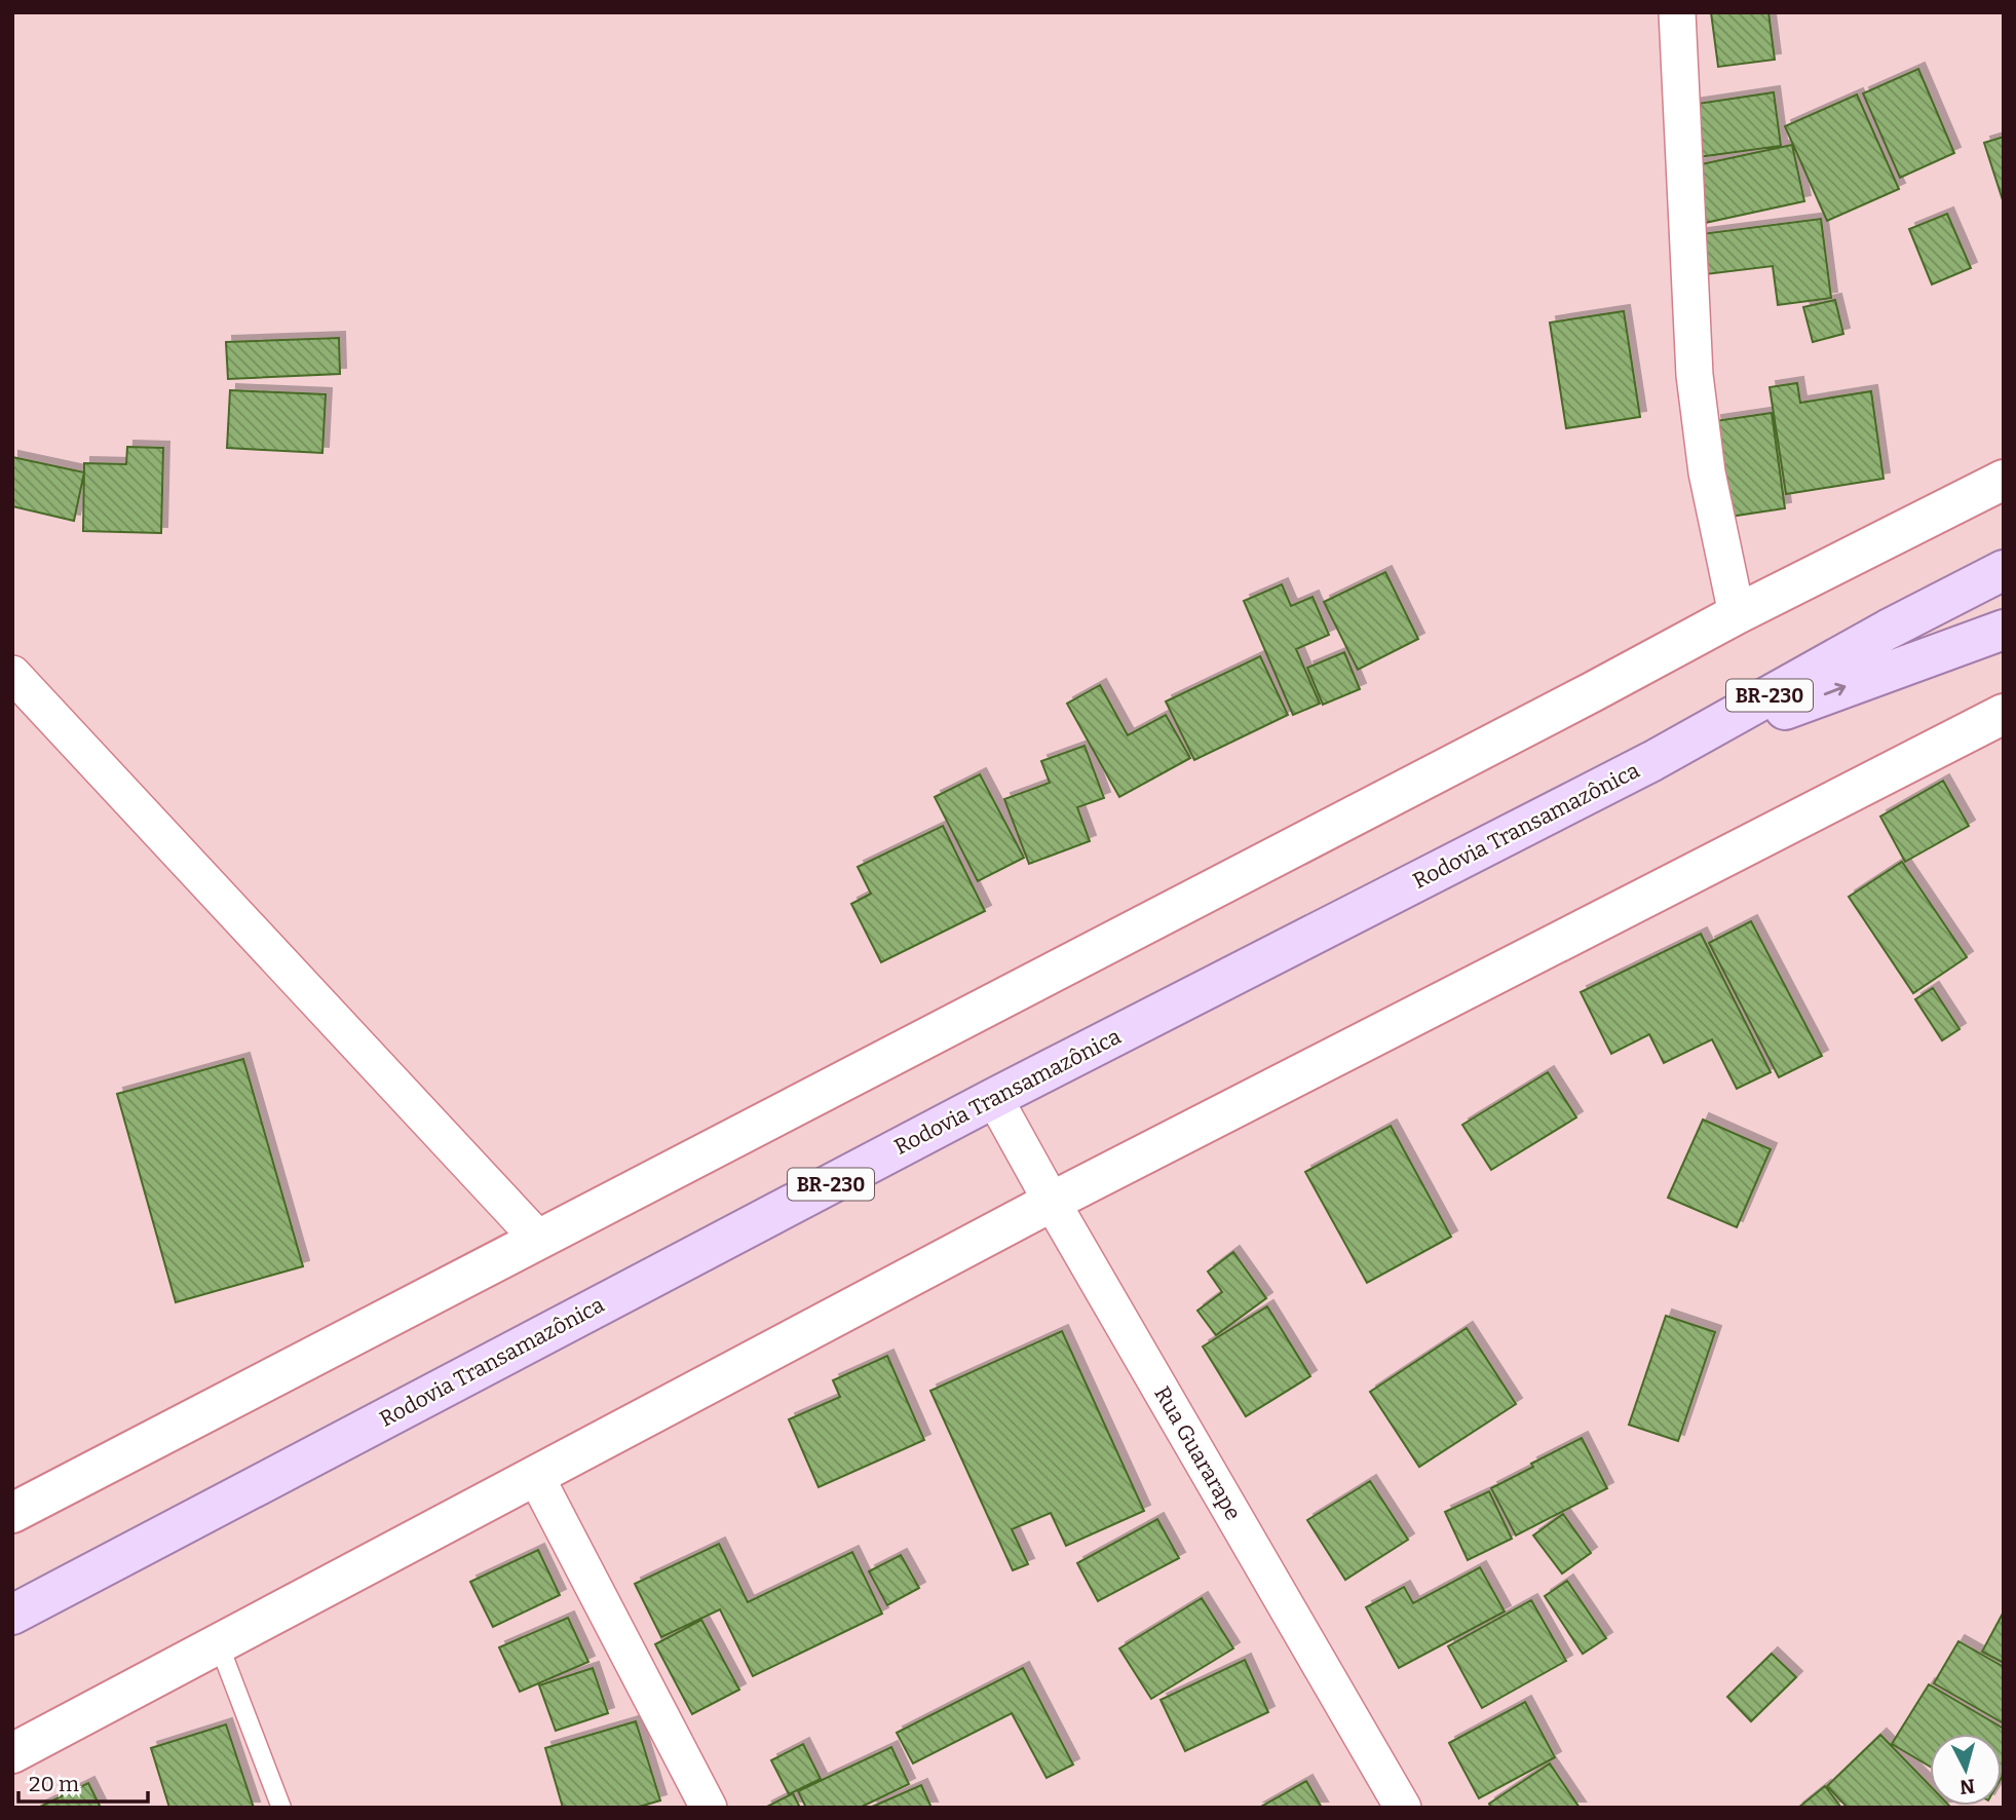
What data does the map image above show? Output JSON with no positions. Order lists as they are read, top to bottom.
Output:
{
  "streets": {
    "main road": ["BR-230", "Rodovia Transamazônica"],
    "street": ["Rua Guararape"]
  },
  "crossings": [
    ["Rodovia Transamazônica", "Rua Guararape"]
  ],
  "scale_bar": "20 m",
  "north": "bottom"
}
